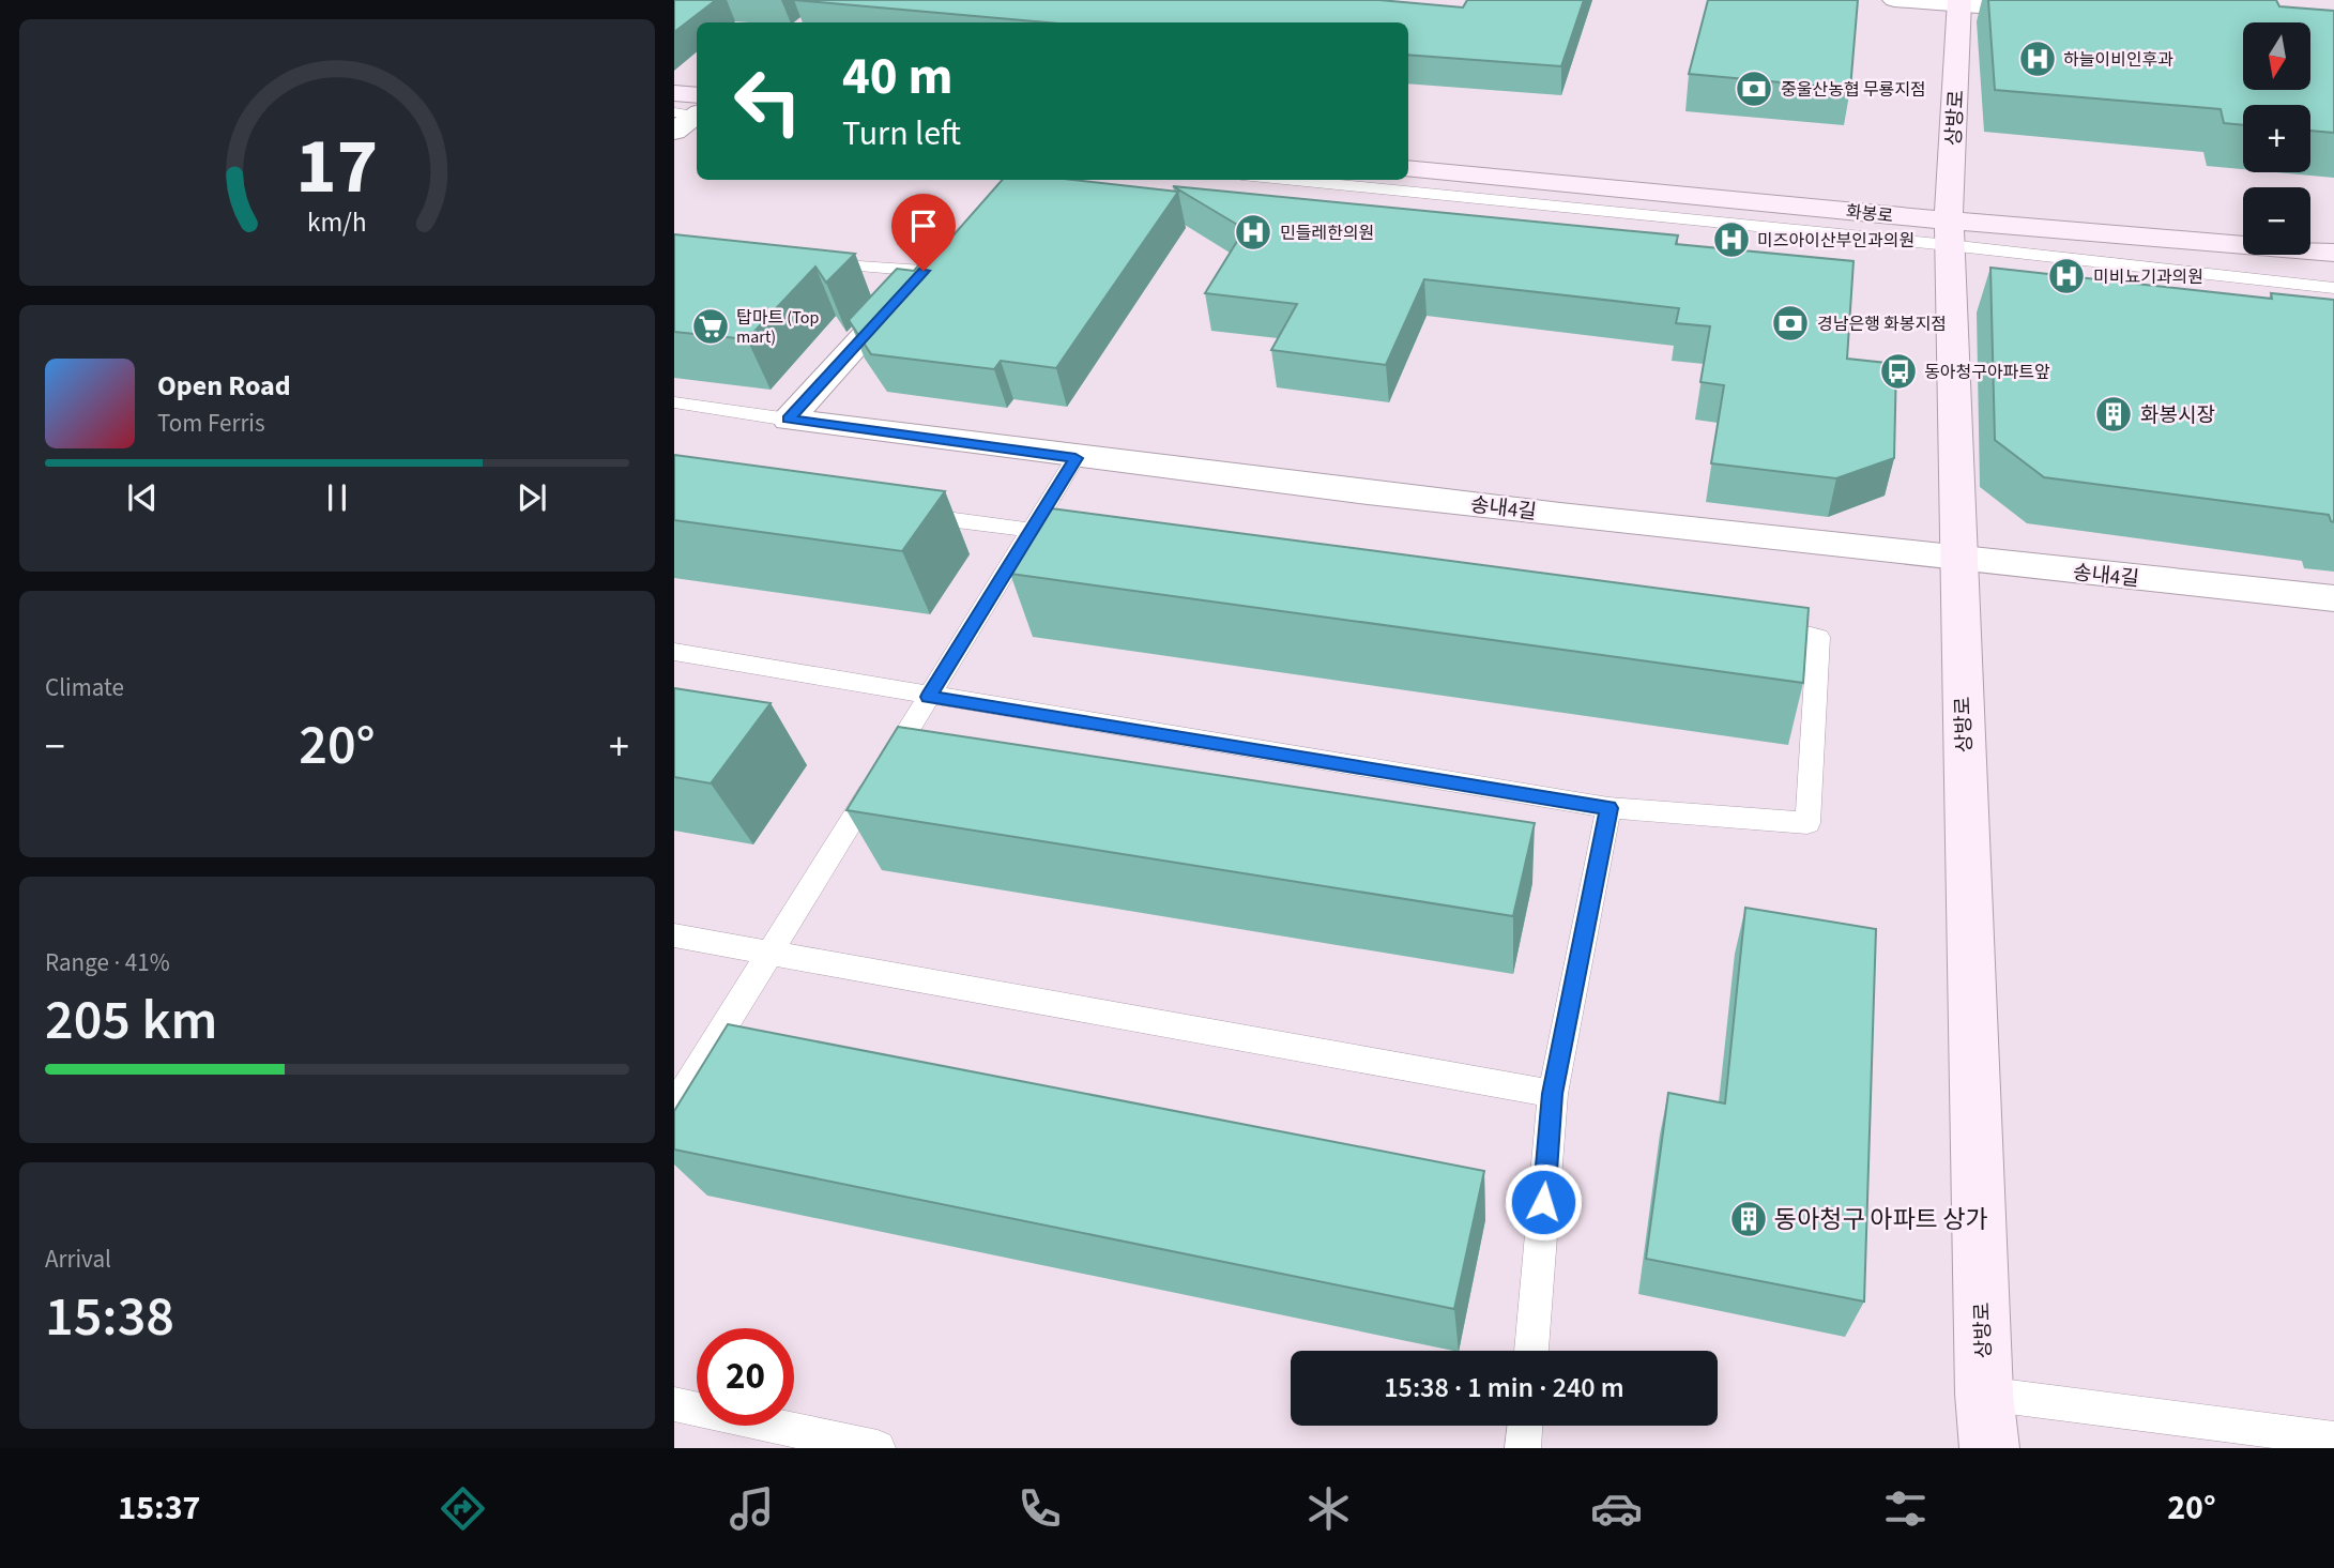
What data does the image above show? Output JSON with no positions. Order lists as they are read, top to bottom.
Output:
{
  "streets": {
    "street": ["상방로", "화봉로", "송내4길"]
  },
  "crossings": [
    ["상방로", "화봉로"],
    ["상방로", "송내4길"]
  ],
  "places": {
    "hospital": [
      "하늘이비인후과",
      "민들레한의원",
      "미즈아이산부인과의원",
      "미비뇨기과의원"
    ],
    "bank": ["중울산농협 무룡지점", "경남은행 화봉지점"],
    "supermarket": ["탑마트 (Top mart)"],
    "bus stop": ["동아청구아파트앞"],
    "building": ["화봉시장", "동아청구 아파트 상가"]
  },
  "north": "bottom",
  "page": {
    "map_buttons": ["+", "−"],
    "turn": ["40 m", "Turn left"],
    "song": ["Open Road", "Tom Ferris"],
    "tile": [
      "Climate",
      ["Range · 41%", "205 km"],
      ["Arrival", "15:38"]
    ],
    "heat": ["−", "20°", "+"],
    "limit": "20",
    "trip": "15:38 · 1 min · 240 m",
    "tabs": ["15:37", "20°"],
    "gauge": ["17", "km/h"]
  }
}
